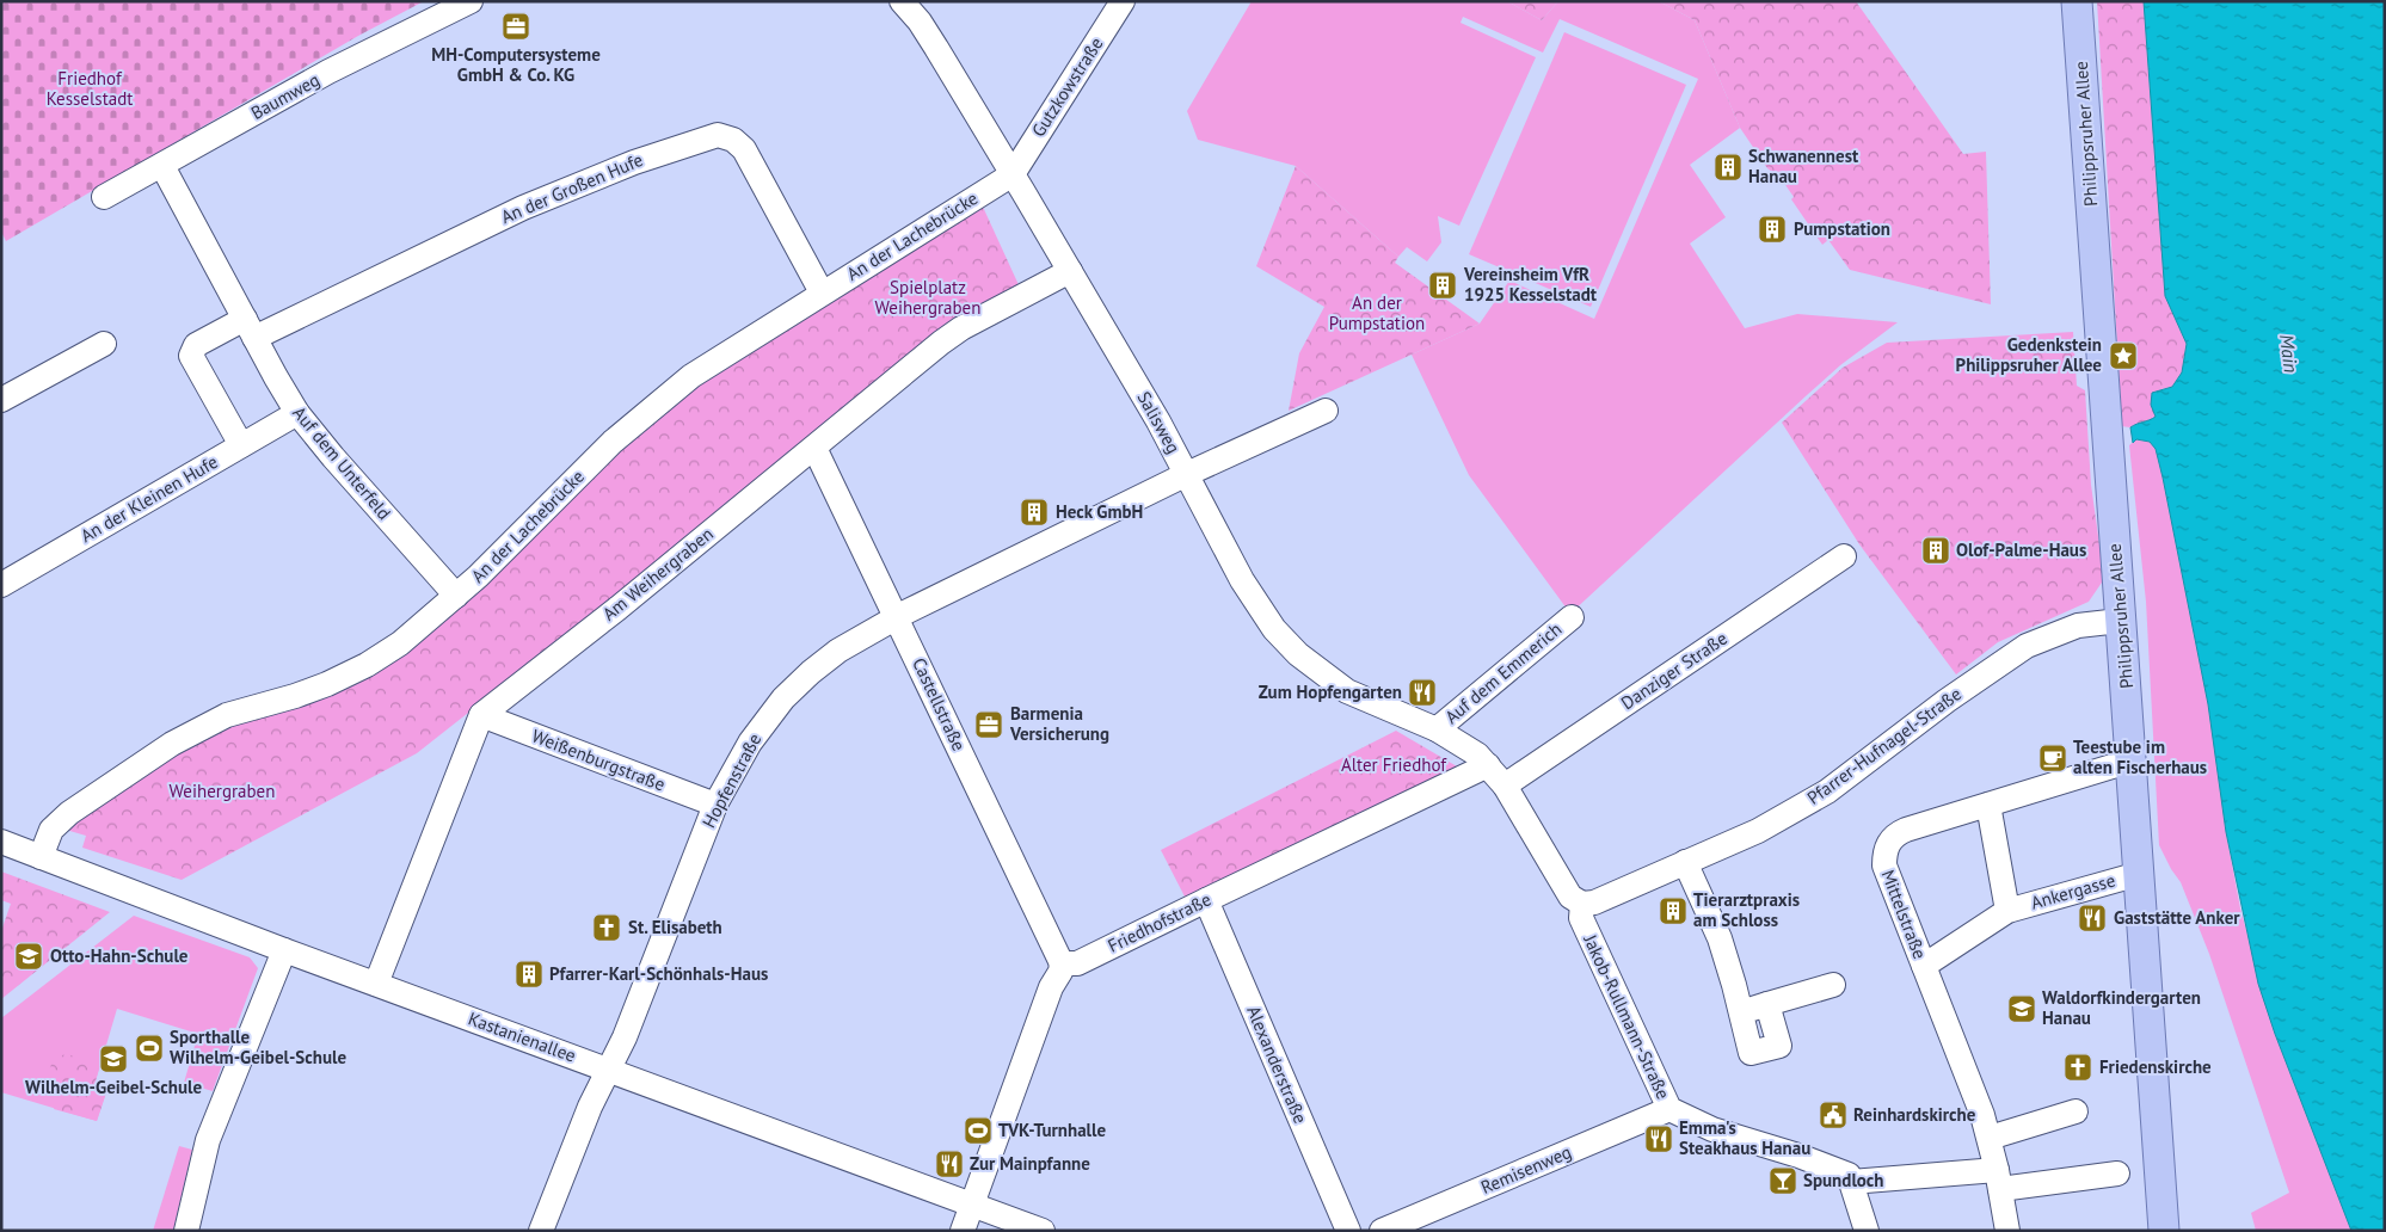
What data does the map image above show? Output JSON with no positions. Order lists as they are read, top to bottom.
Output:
{
  "streets": {
    "main road": ["Philippsruher Allee"],
    "street": [
      "Gutzkowstraße",
      "Baumweg",
      "An der Großen Hufe",
      "An der Lachebrücke",
      "Salisweg",
      "Auf dem Unterfeld",
      "An der Kleinen Hufe",
      "Am Weihergraben",
      "Danziger Straße",
      "Auf dem Emmerich",
      "Castellstraße",
      "Pfarrer-Hufnagel-Straße",
      "Weißenburgstraße",
      "Hopfenstraße",
      "Ankergasse",
      "Mittelstraße",
      "Friedhofstraße",
      "Jakob-Rullmann-Straße",
      "Kastanienallee",
      "Alexanderstraße",
      "Remisenweg"
    ]
  },
  "crossings": [
    ["Gutzkowstraße", "An der Lachebrücke"],
    ["Gutzkowstraße", "Salisweg"],
    ["Baumweg", "Auf dem Unterfeld"],
    ["Philippsruher Allee", "Pfarrer-Hufnagel-Straße"],
    ["Philippsruher Allee", "Ankergasse"],
    ["Philippsruher Allee", "Mittelstraße"],
    ["An der Großen Hufe", "An der Lachebrücke"],
    ["An der Großen Hufe", "Auf dem Unterfeld"],
    ["An der Lachebrücke", "Salisweg"],
    ["An der Lachebrücke", "Auf dem Unterfeld"],
    ["An der Lachebrücke", "Kastanienallee"],
    ["Salisweg", "Am Weihergraben"],
    ["Salisweg", "Auf dem Emmerich"],
    ["Salisweg", "Hopfenstraße"],
    ["Salisweg", "Friedhofstraße"],
    ["Auf dem Unterfeld", "An der Kleinen Hufe"],
    ["Am Weihergraben", "Castellstraße"],
    ["Am Weihergraben", "Weißenburgstraße"],
    ["Castellstraße", "Hopfenstraße"],
    ["Castellstraße", "Friedhofstraße"],
    ["Pfarrer-Hufnagel-Straße", "Jakob-Rullmann-Straße"],
    ["Weißenburgstraße", "Hopfenstraße"],
    ["Hopfenstraße", "Kastanienallee"],
    ["Ankergasse", "Mittelstraße"],
    ["Friedhofstraße", "Alexanderstraße"],
    ["Jakob-Rullmann-Straße", "Remisenweg"]
  ],
  "water": ["Main"],
  "parks": [
    "Friedhof Kesselstadt",
    "Spielplatz Weihergraben",
    "An der Pumpstation",
    "Alter Friedhof",
    "Weihergraben"
  ],
  "places": {
    "office": ["MH-Computersysteme GmbH & Co. KG", "Barmenia Versicherung"],
    "building": [
      "Schwanennest Hanau",
      "Pumpstation",
      "Vereinsheim VfR 1925 Kesselstadt",
      "Heck GmbH",
      "Olof-Palme-Haus",
      "Tierarztpraxis am Schloss",
      "Pfarrer-Karl-Schönhals-Haus"
    ],
    "place": ["Gedenkstein Philippsruher Allee"],
    "restaurant": [
      "Zum Hopfengarten",
      "Gaststätte Anker",
      "Emma's Steakhaus Hanau",
      "Zur Mainpfanne"
    ],
    "cafe": ["Teestube im alten Fischerhaus"],
    "church": ["St. Elisabeth", "Friedenskirche"],
    "school or university": ["Otto-Hahn-Schule", "Waldorfkindergarten Hanau", "Wilhelm-Geibel-Schule"],
    "sports": ["Sporthalle Wilhelm-Geibel-Schule", "TVK-Turnhalle"],
    "public building": ["Reinhardskirche"],
    "bar": ["Spundloch"]
  }
}
